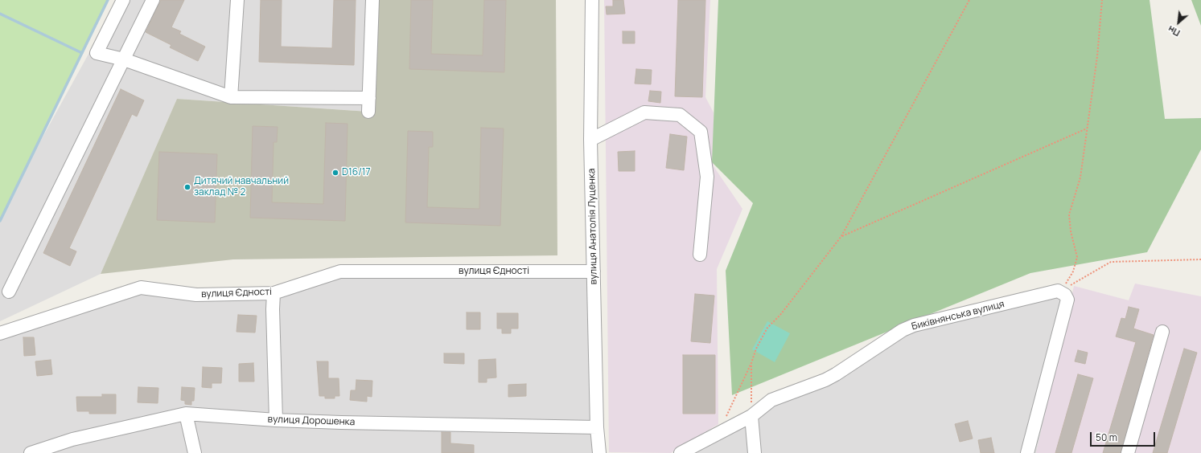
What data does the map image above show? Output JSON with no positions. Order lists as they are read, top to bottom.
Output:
{
  "streets": {
    "street": [
      "вулиця Анатолія Луценка",
      "вулиця Єдності",
      "Биківнянська вулиця",
      "вулиця Дорошенка"
    ]
  },
  "crossings": [
    ["вулиця Анатолія Луценка", "вулиця Єдності"],
    ["вулиця Анатолія Луценка", "вулиця Дорошенка"]
  ],
  "places": ["D16/17", "Дитячий навчальний заклад № 2"],
  "scale_bar": "50 m",
  "north": "bottom left"
}
